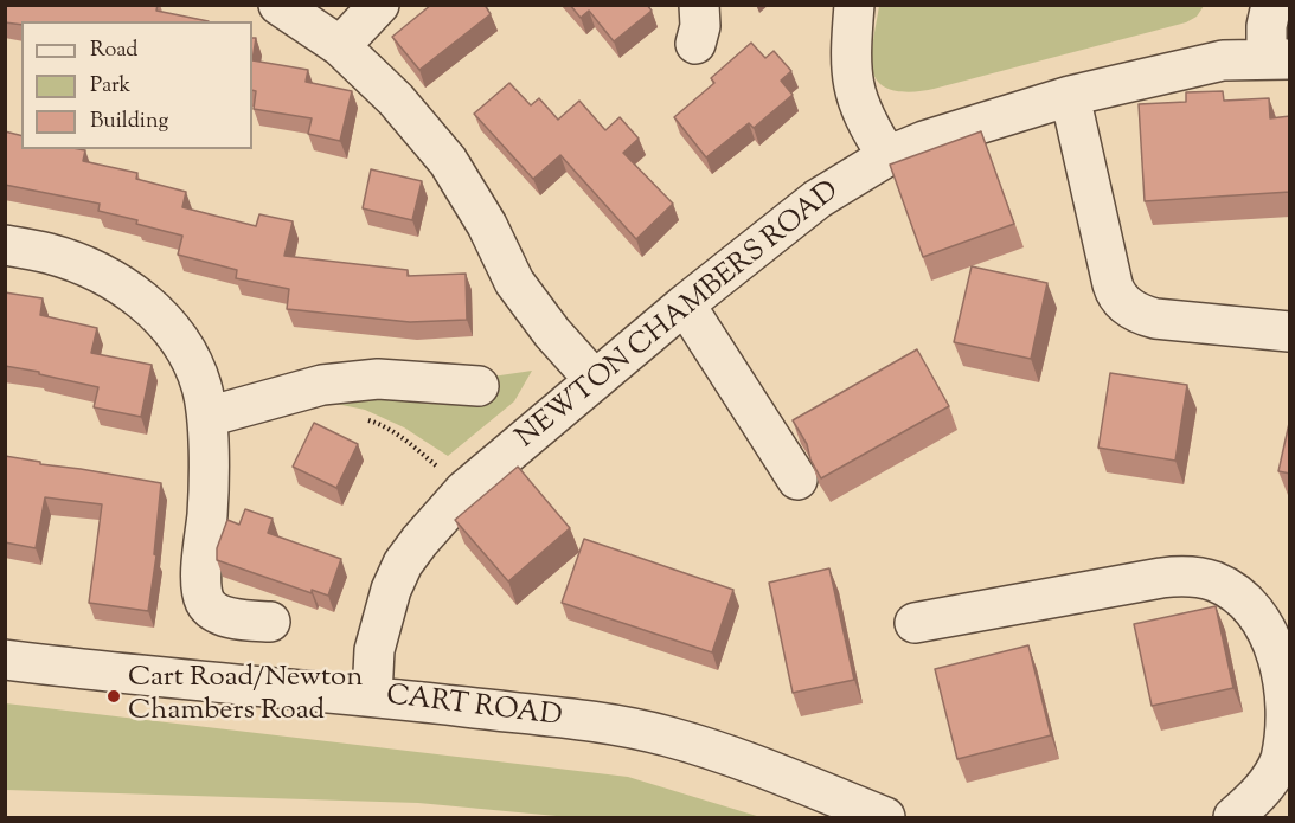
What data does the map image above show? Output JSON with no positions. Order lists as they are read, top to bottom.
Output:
{
  "streets": {
    "street": ["NEWTON CHAMBERS ROAD", "CART ROAD"]
  },
  "crossings": [
    ["NEWTON CHAMBERS ROAD", "CART ROAD"]
  ],
  "places": ["Cart Road/Newton Chambers Road"],
  "legend": ["Road", "Park", "Building"]
}
